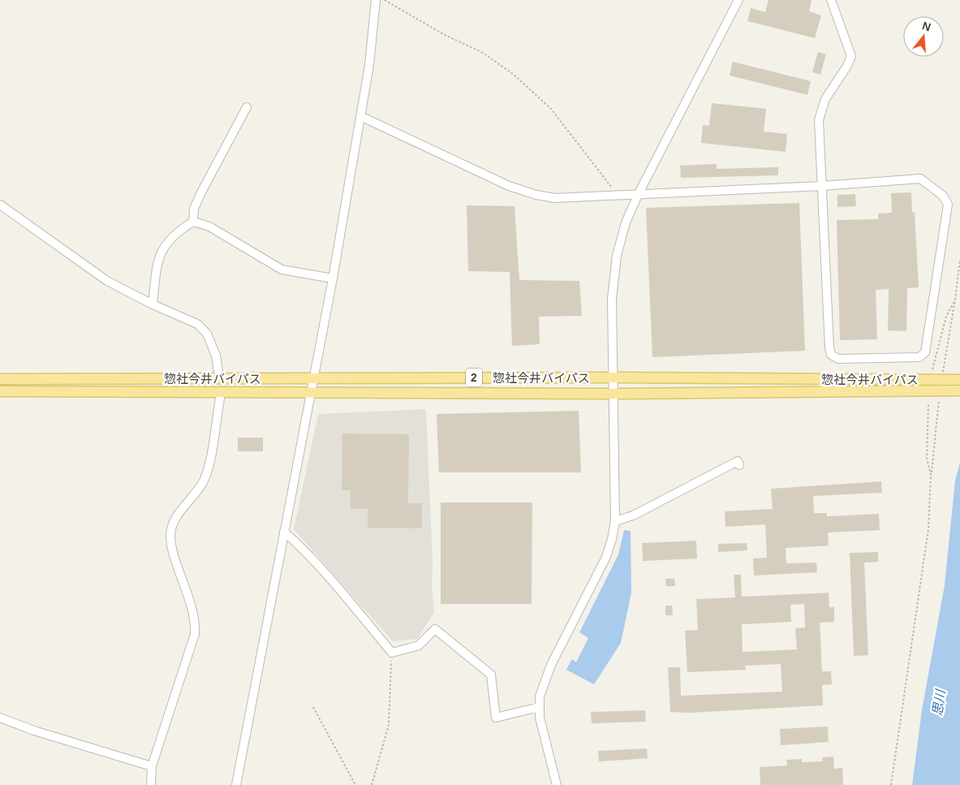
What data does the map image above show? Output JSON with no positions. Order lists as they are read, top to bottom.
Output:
{
  "streets": {
    "main road": ["2", "惣社今井バイパス"]
  },
  "water": ["思川"],
  "north": "top"
}
